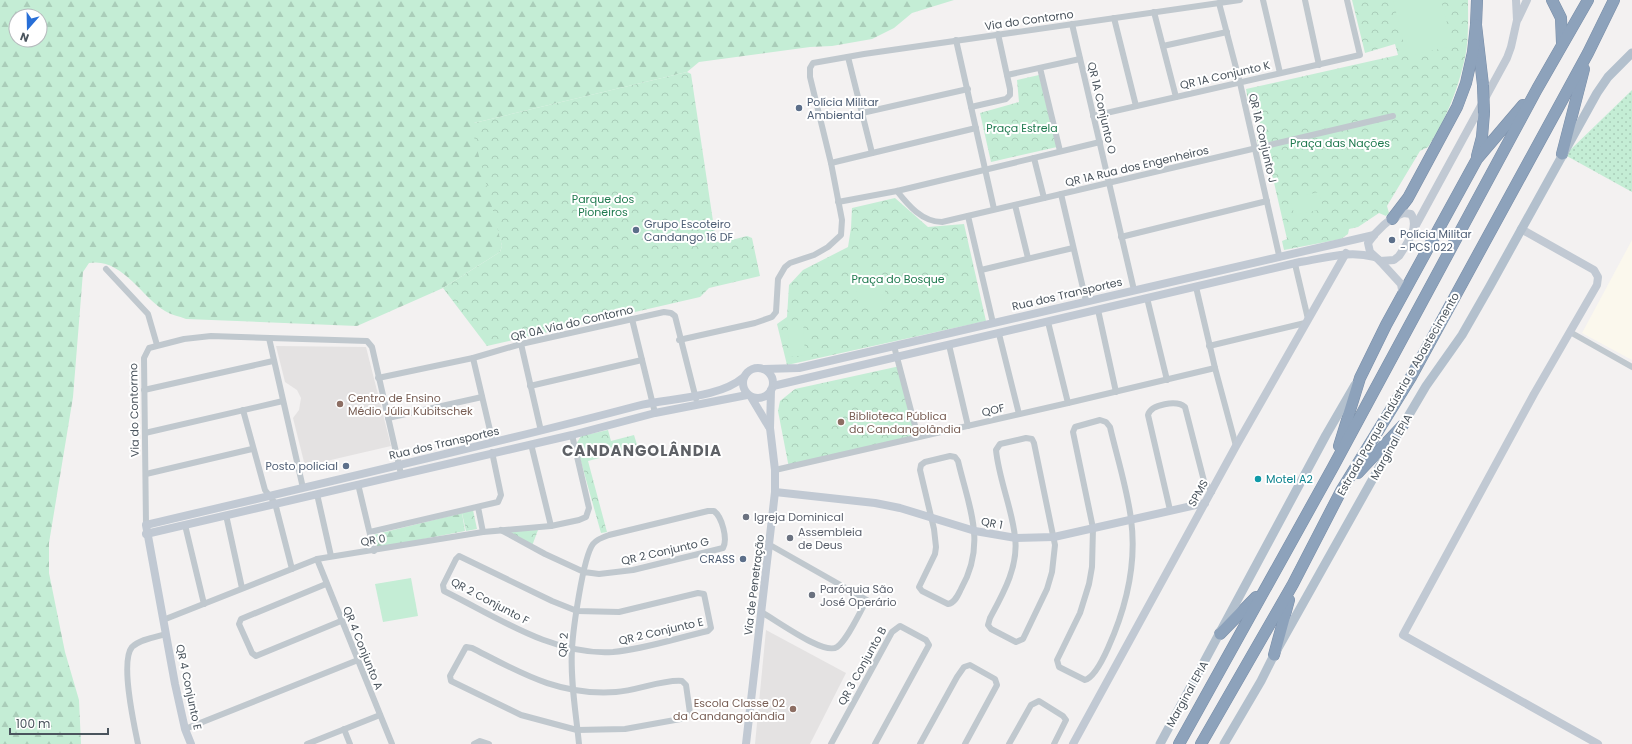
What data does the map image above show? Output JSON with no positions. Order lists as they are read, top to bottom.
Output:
{
  "streets": {
    "highway": ["Estrada Parque Indústria e Abastecimento", "Marginal EPIA"],
    "street": [
      "Via do Contorno",
      "QR 1A Conjunto K",
      "QR 1A Conjunto O",
      "QR 1A Conjunto J",
      "QR 1A Rua dos Engenheiros",
      "Rua dos Transportes",
      "QR 0A Via do Contorno",
      "Via do Contormo",
      "QOF",
      "SPMS",
      "QR 1",
      "QR 0",
      "QR 2 Conjunto G",
      "Via de Penetração",
      "QR 2 Conjunto F",
      "QR 2 Conjunto E",
      "QR 2",
      "QR 4 Conjunto A",
      "QR 3 Conjunto B",
      "QR 4 Conjunto E"
    ]
  },
  "crossings": [
    ["Via do Contorno", "QR 1A Conjunto O"],
    ["Via do Contorno", "QR 1A Conjunto J"],
    ["QR 1A Conjunto K", "QR 1A Conjunto O"],
    ["QR 1A Conjunto K", "QR 1A Conjunto J"],
    ["QR 1A Conjunto O", "QR 1A Rua dos Engenheiros"],
    ["QR 1A Conjunto O", "Rua dos Transportes"],
    ["QR 1A Conjunto J", "QR 1A Rua dos Engenheiros"],
    ["QR 1A Conjunto J", "Rua dos Transportes"],
    ["Rua dos Transportes", "Via do Contormo"],
    ["Rua dos Transportes", "SPMS"],
    ["Rua dos Transportes", "QR 0"],
    ["Rua dos Transportes", "Via de Penetração"],
    ["Via do Contormo", "QR 0"],
    ["Via do Contormo", "QR 4 Conjunto E"],
    ["QOF", "Via de Penetração"],
    ["SPMS", "QR 1"],
    ["QR 1", "Via de Penetração"],
    ["QR 0", "QR 2 Conjunto G"],
    ["QR 0", "QR 4 Conjunto A"],
    ["QR 2 Conjunto G", "QR 2"],
    ["QR 2 Conjunto F", "QR 2 Conjunto E"],
    ["QR 2 Conjunto F", "QR 2"],
    ["QR 2 Conjunto E", "QR 2"]
  ],
  "districts": ["CANDANGOLÂNDIA"],
  "parks": [
    "Praça Estrela",
    "Praça das Nações",
    "Parque dos Pioneiros",
    "Praça do Bosque"
  ],
  "places": [
    "Polícia Militar Ambiental",
    "Grupo Escoteiro Candango 16 DF",
    "Polícia Militar - PCS 022",
    "Centro de Ensino Médio Júlia Kubitschek",
    "Biblioteca Pública da Candangolândia",
    "Posto policial",
    "Motel A2",
    "Igreja Dominical",
    "Assembleia de Deus",
    "CRASS",
    "Paróquia São José Operário",
    "Escola Classe 02 da Candangolândia"
  ],
  "scale_bar": "100 m",
  "north": "bottom"
}
